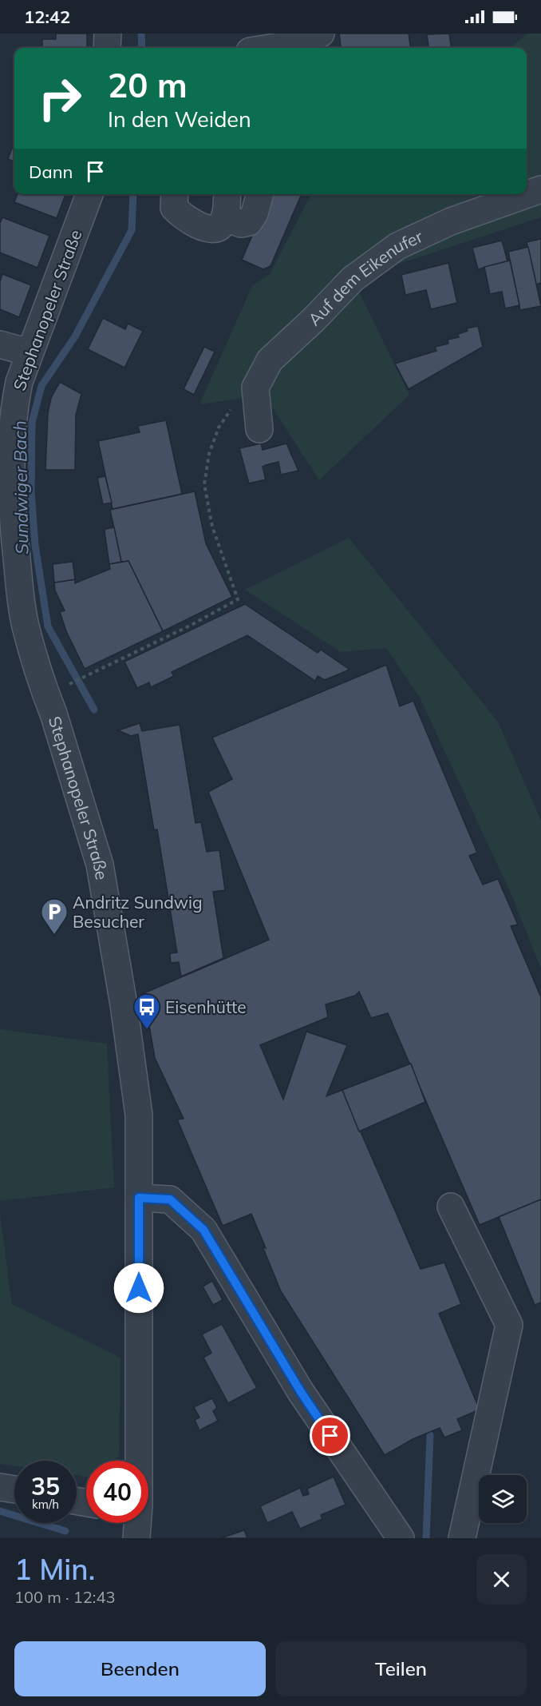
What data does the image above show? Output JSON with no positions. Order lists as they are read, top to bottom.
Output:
{
  "streets": {
    "street": ["Auf dem Eikenufer", "Stephanopeler Straße"]
  },
  "water": ["Sundwiger Bach"],
  "places": {
    "parking": ["Andritz Sundwig Besucher"],
    "bus stop": ["Eisenhütte"]
  },
  "page": {
    "status": "12:42",
    "turn": ["20 m", "In den Weiden"],
    "then": "Dann",
    "speed": "35 km/h",
    "limit": "40",
    "heading": ["1 Min.", "100 m · 12:43"],
    "buttons": ["Beenden", "Teilen"]
  }
}
